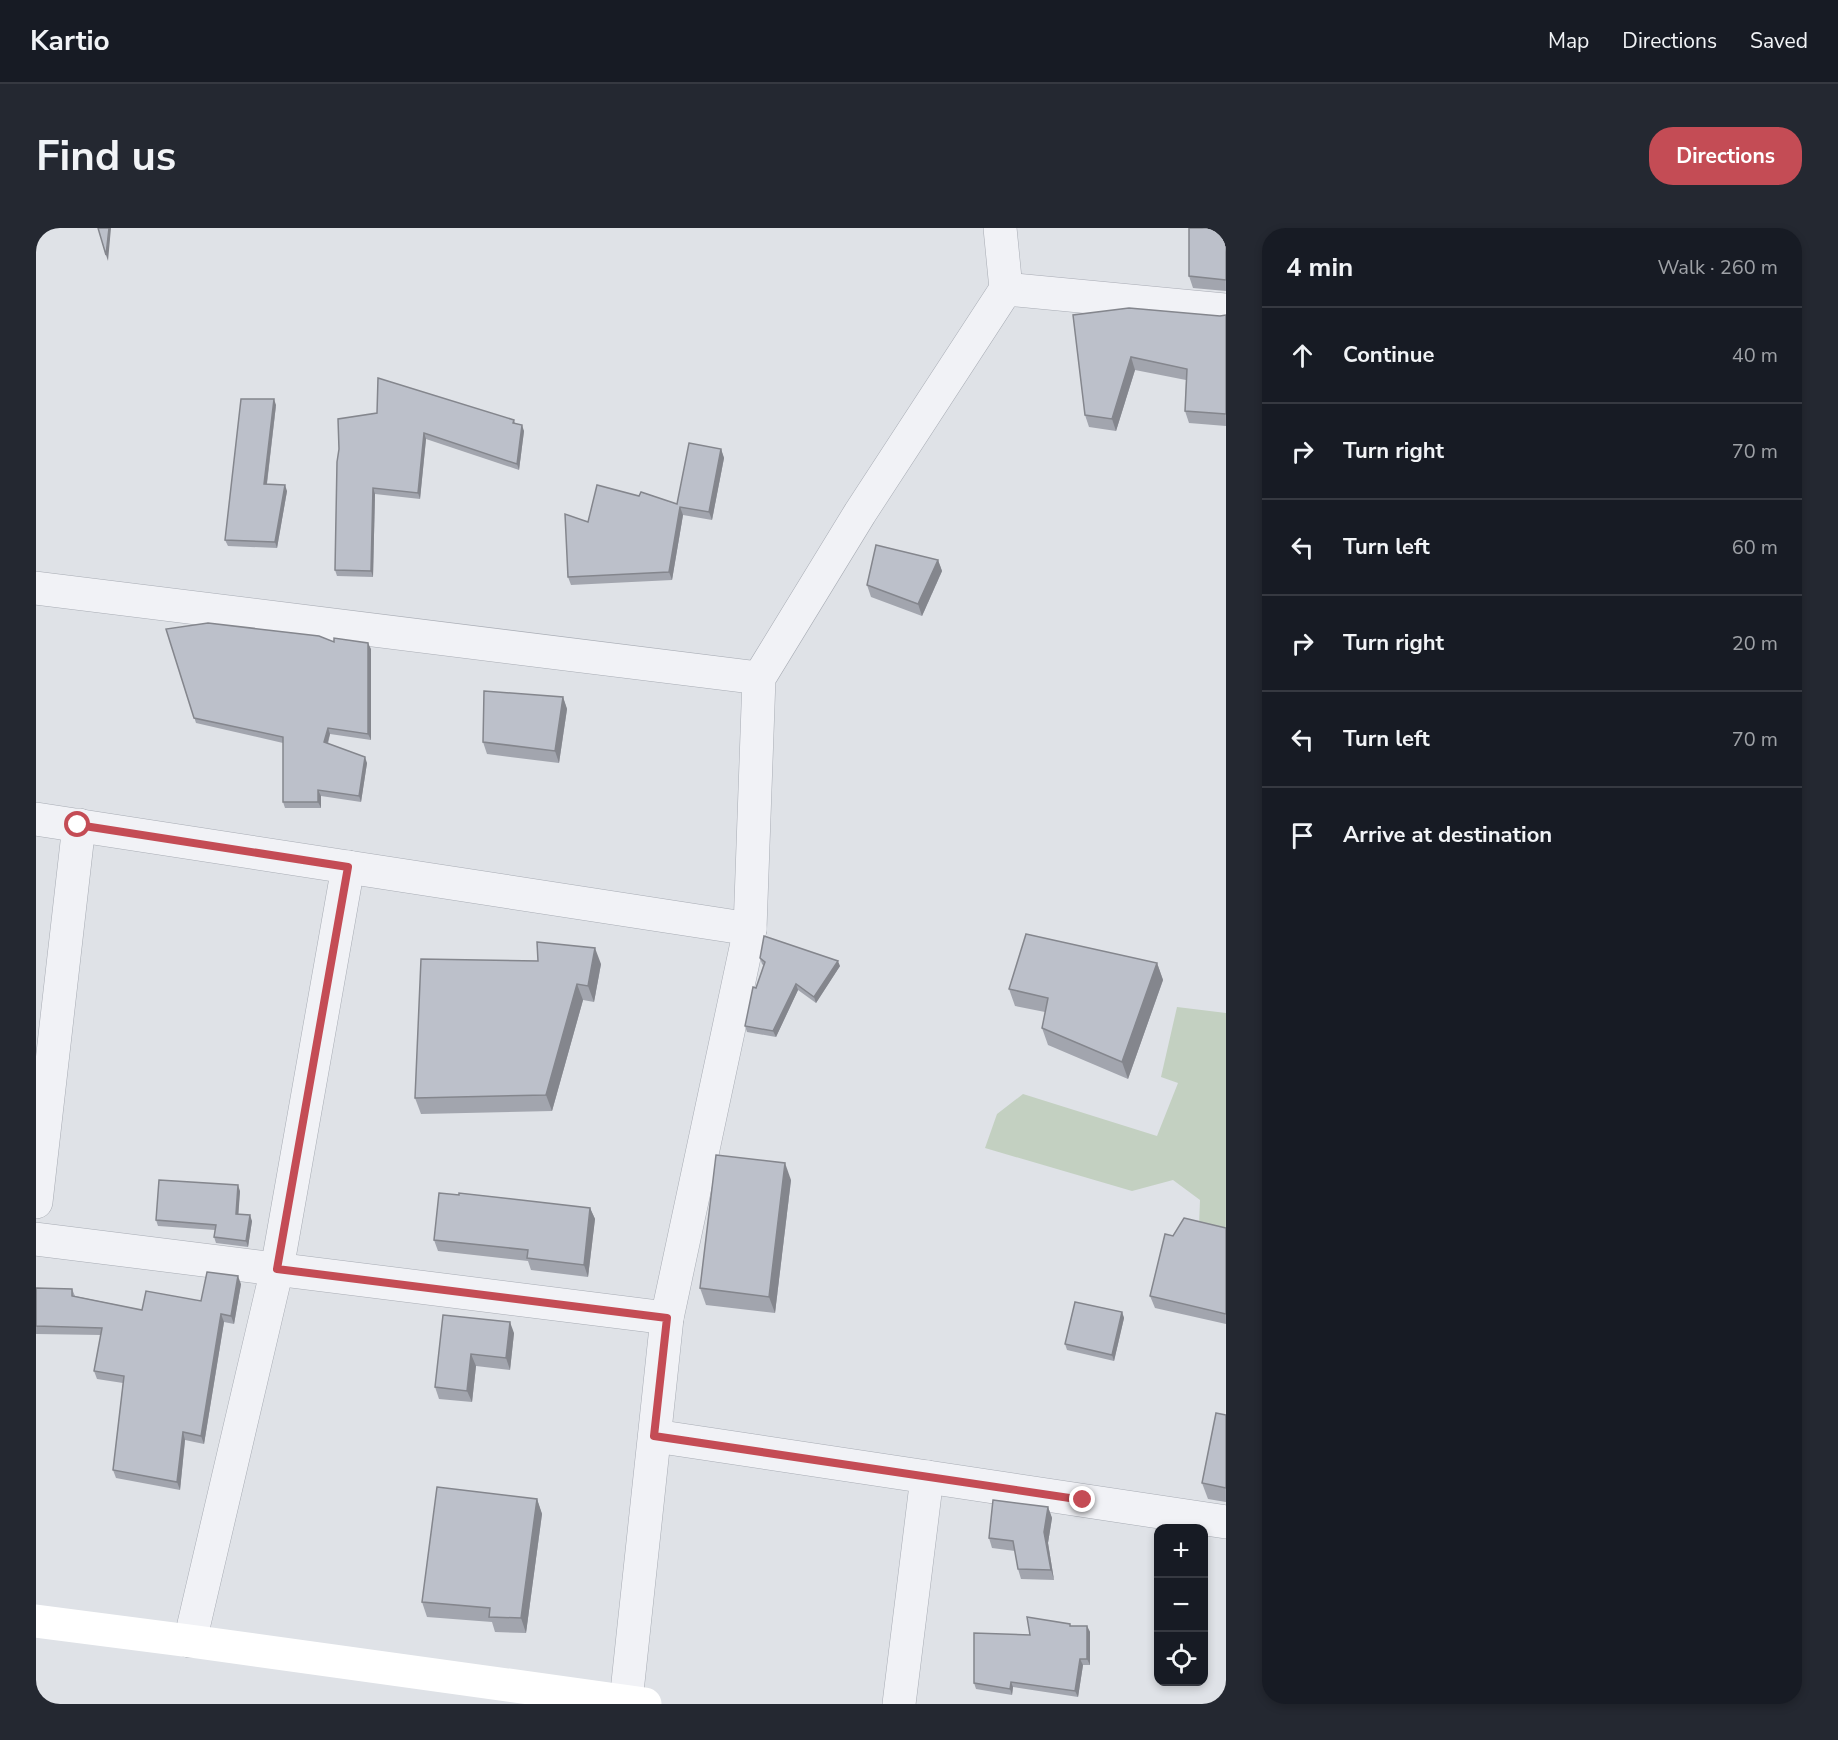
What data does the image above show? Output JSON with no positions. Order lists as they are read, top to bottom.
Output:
{
  "page": {
    "header": "Kartio",
    "nav": ["Map", "Directions", "Saved"],
    "buttons": "Directions",
    "title": "Find us",
    "heading": ["4 min", "Walk · 260 m"],
    "list": [
      ["Continue", "40 m"],
      ["Turn right", "70 m"],
      ["Turn left", "60 m"],
      ["Turn right", "20 m"],
      ["Turn left", "70 m"],
      "Arrive at destination"
    ],
    "map_buttons": ["+", "−"]
  }
}
